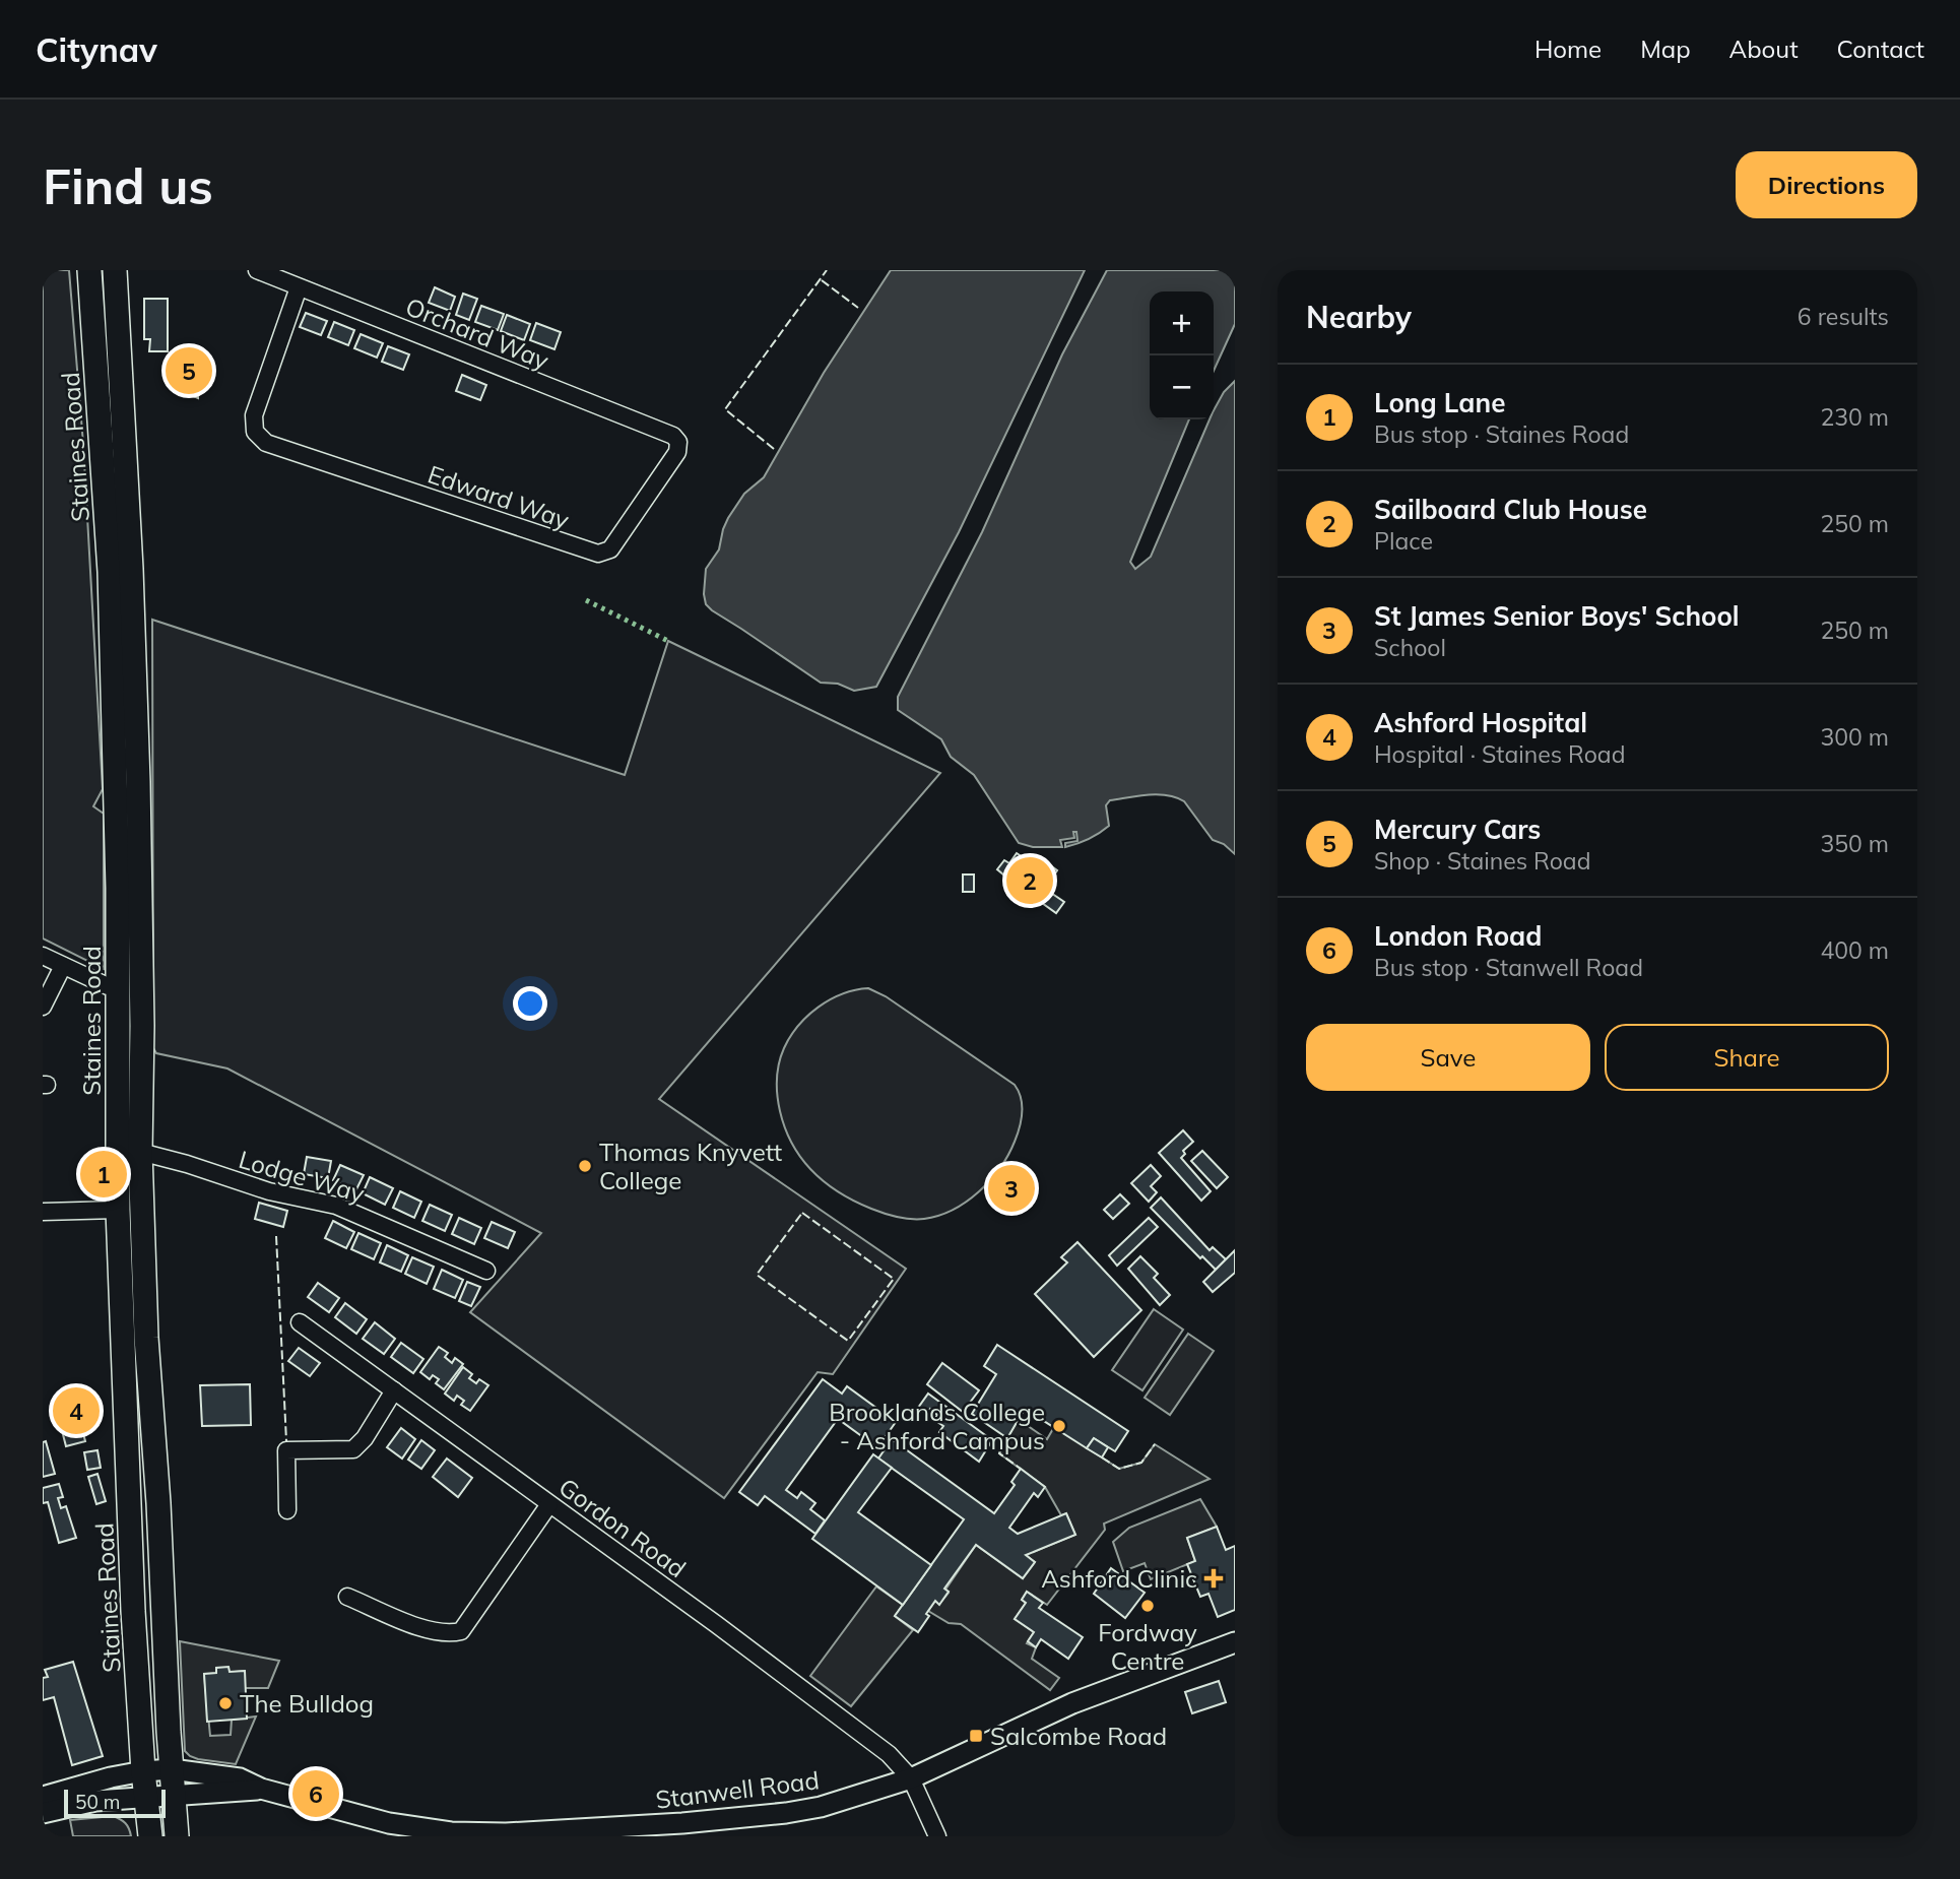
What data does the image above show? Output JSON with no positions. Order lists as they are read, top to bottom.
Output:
{
  "streets": {
    "highway": ["Staines Road"],
    "main road": ["Stanwell Road"],
    "street": [
      "Orchard Way",
      "Edward Way",
      "Lodge Way",
      "Gordon Road"
    ]
  },
  "crossings": [
    ["Orchard Way", "Edward Way"],
    ["Staines Road", "Lodge Way"],
    ["Staines Road", "Stanwell Road"],
    ["Gordon Road", "Stanwell Road"]
  ],
  "places": {
    "other": [
      "Thomas Knyvett College",
      "Brooklands College - Ashford Campus",
      "Fordway Centre",
      "The Bulldog"
    ],
    "health": ["Ashford Clinic"],
    "transit": ["Salcombe Road"]
  },
  "scale_bar": "50 m",
  "page": {
    "header": "Citynav",
    "nav": [
      "Home",
      "Map",
      "About",
      "Contact"
    ],
    "buttons": [
      "Directions",
      ["Save", "Share"]
    ],
    "title": "Find us",
    "heading": ["Nearby", "6 results"],
    "map_buttons": ["+", "−"],
    "pins": [
      "5",
      "2",
      "1",
      "3",
      "4",
      "6"
    ],
    "list": [
      {
        "mark": "1",
        "name": "Long Lane",
        "note": "Bus stop · Staines Road",
        "value": "230 m"
      },
      {
        "mark": "2",
        "name": "Sailboard Club House",
        "note": "Place",
        "value": "250 m"
      },
      {
        "mark": "3",
        "name": "St James Senior Boys' School",
        "note": "School",
        "value": "250 m"
      },
      {
        "mark": "4",
        "name": "Ashford Hospital",
        "note": "Hospital · Staines Road",
        "value": "300 m"
      },
      {
        "mark": "5",
        "name": "Mercury Cars",
        "note": "Shop · Staines Road",
        "value": "350 m"
      },
      {
        "mark": "6",
        "name": "London Road",
        "note": "Bus stop · Stanwell Road",
        "value": "400 m"
      }
    ],
    "scale": "50 m"
  }
}
